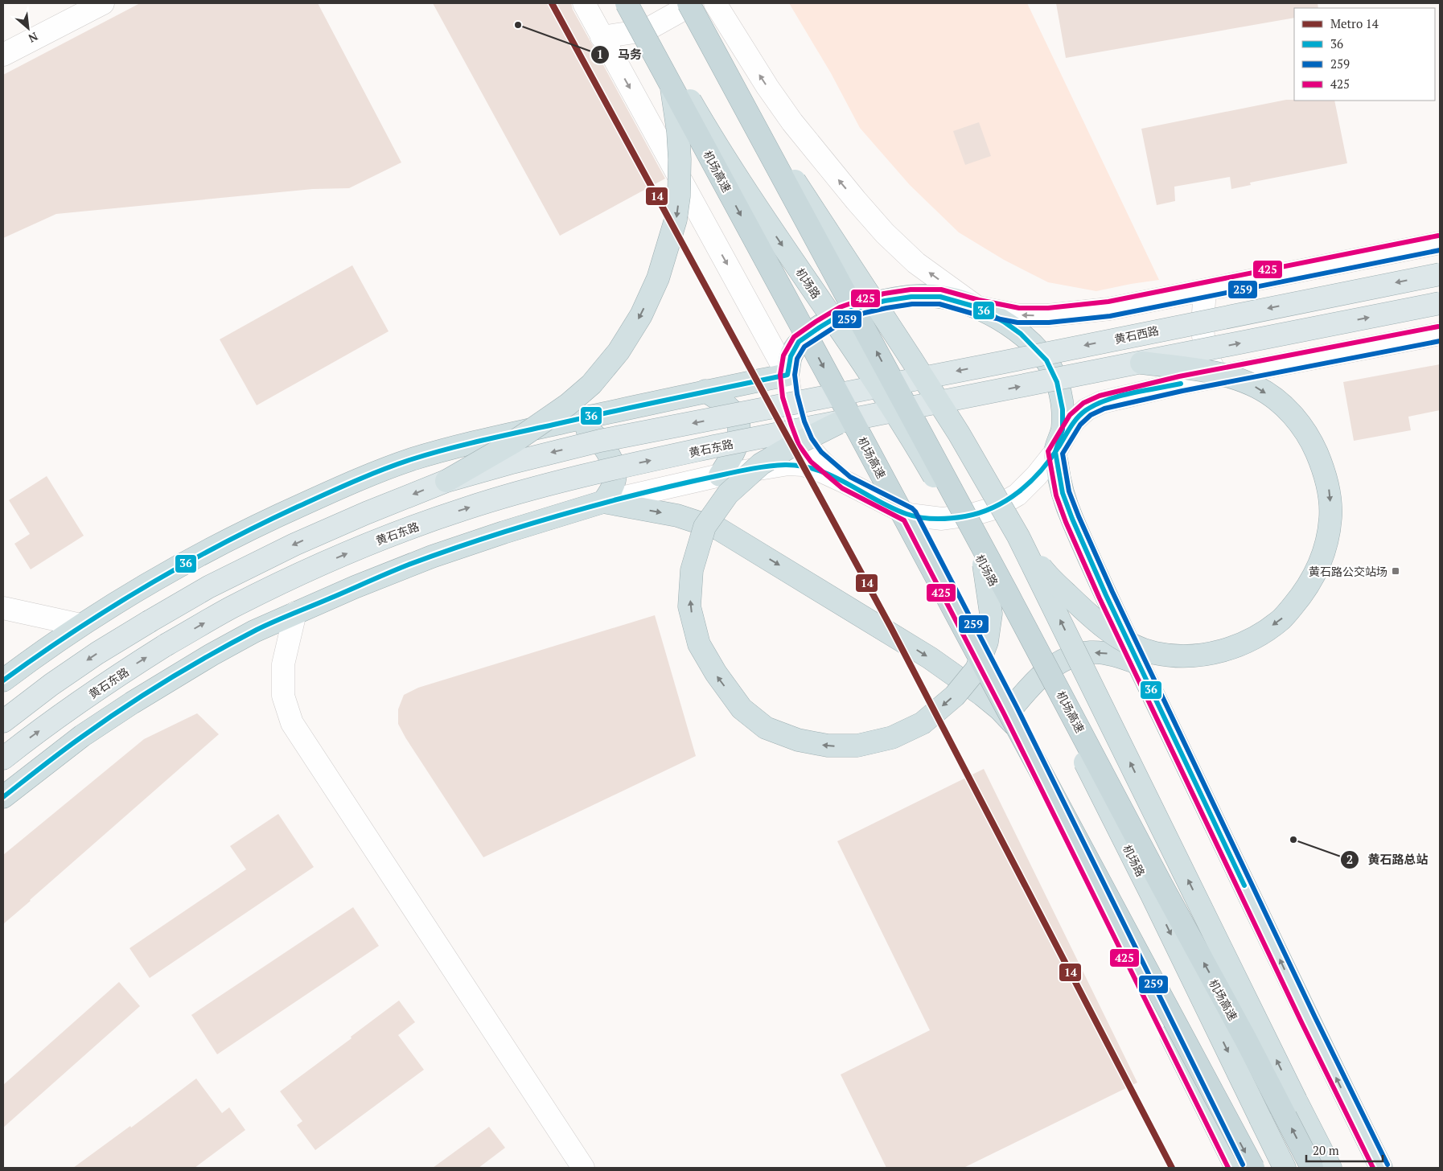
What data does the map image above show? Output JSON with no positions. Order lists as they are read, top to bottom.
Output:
{
  "streets": {
    "highway": ["机场高速", "机场路"],
    "main road": ["黄石西路", "黄石东路"]
  },
  "places": {
    "other": ["马务", "黄石路总站"],
    "transit": ["黄石路公交站场"]
  },
  "lines": [
    "metro line 14",
    "transit line 425",
    "transit line 259",
    "transit line 36"
  ],
  "legend": [
    "Metro 14",
    "36",
    "259",
    "425"
  ],
  "scale_bar": "20 m",
  "north": "bottom right"
}
